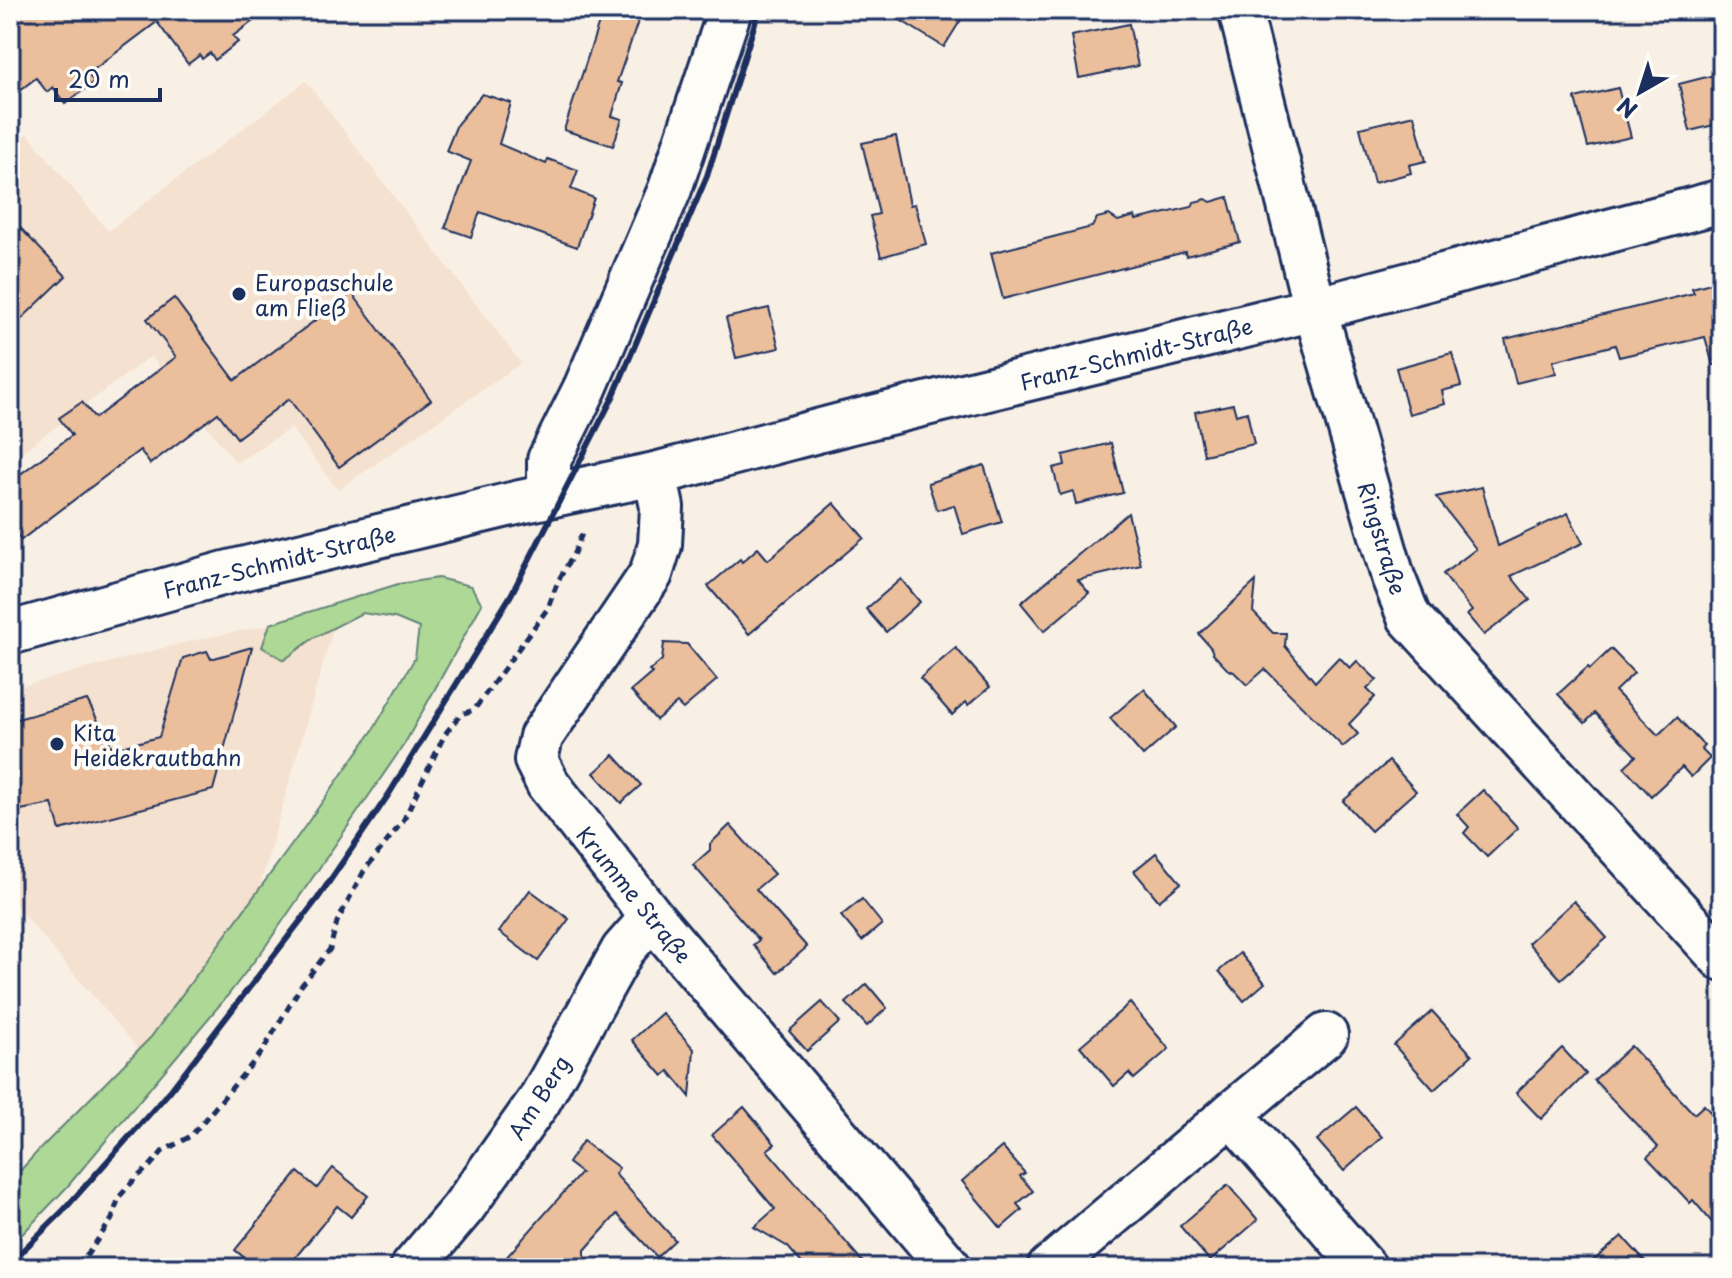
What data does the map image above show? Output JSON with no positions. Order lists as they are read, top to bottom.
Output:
{
  "streets": {
    "street": [
      "Franz-Schmidt-Straße",
      "Ringstraße",
      "Krumme Straße",
      "Am Berg"
    ]
  },
  "crossings": [
    ["Franz-Schmidt-Straße", "Ringstraße"],
    ["Franz-Schmidt-Straße", "Krumme Straße"],
    ["Krumme Straße", "Am Berg"]
  ],
  "places": ["Europaschule am Fließ", "Kita Heidekrautbahn"],
  "scale_bar": "20 m",
  "north": "bottom left"
}
